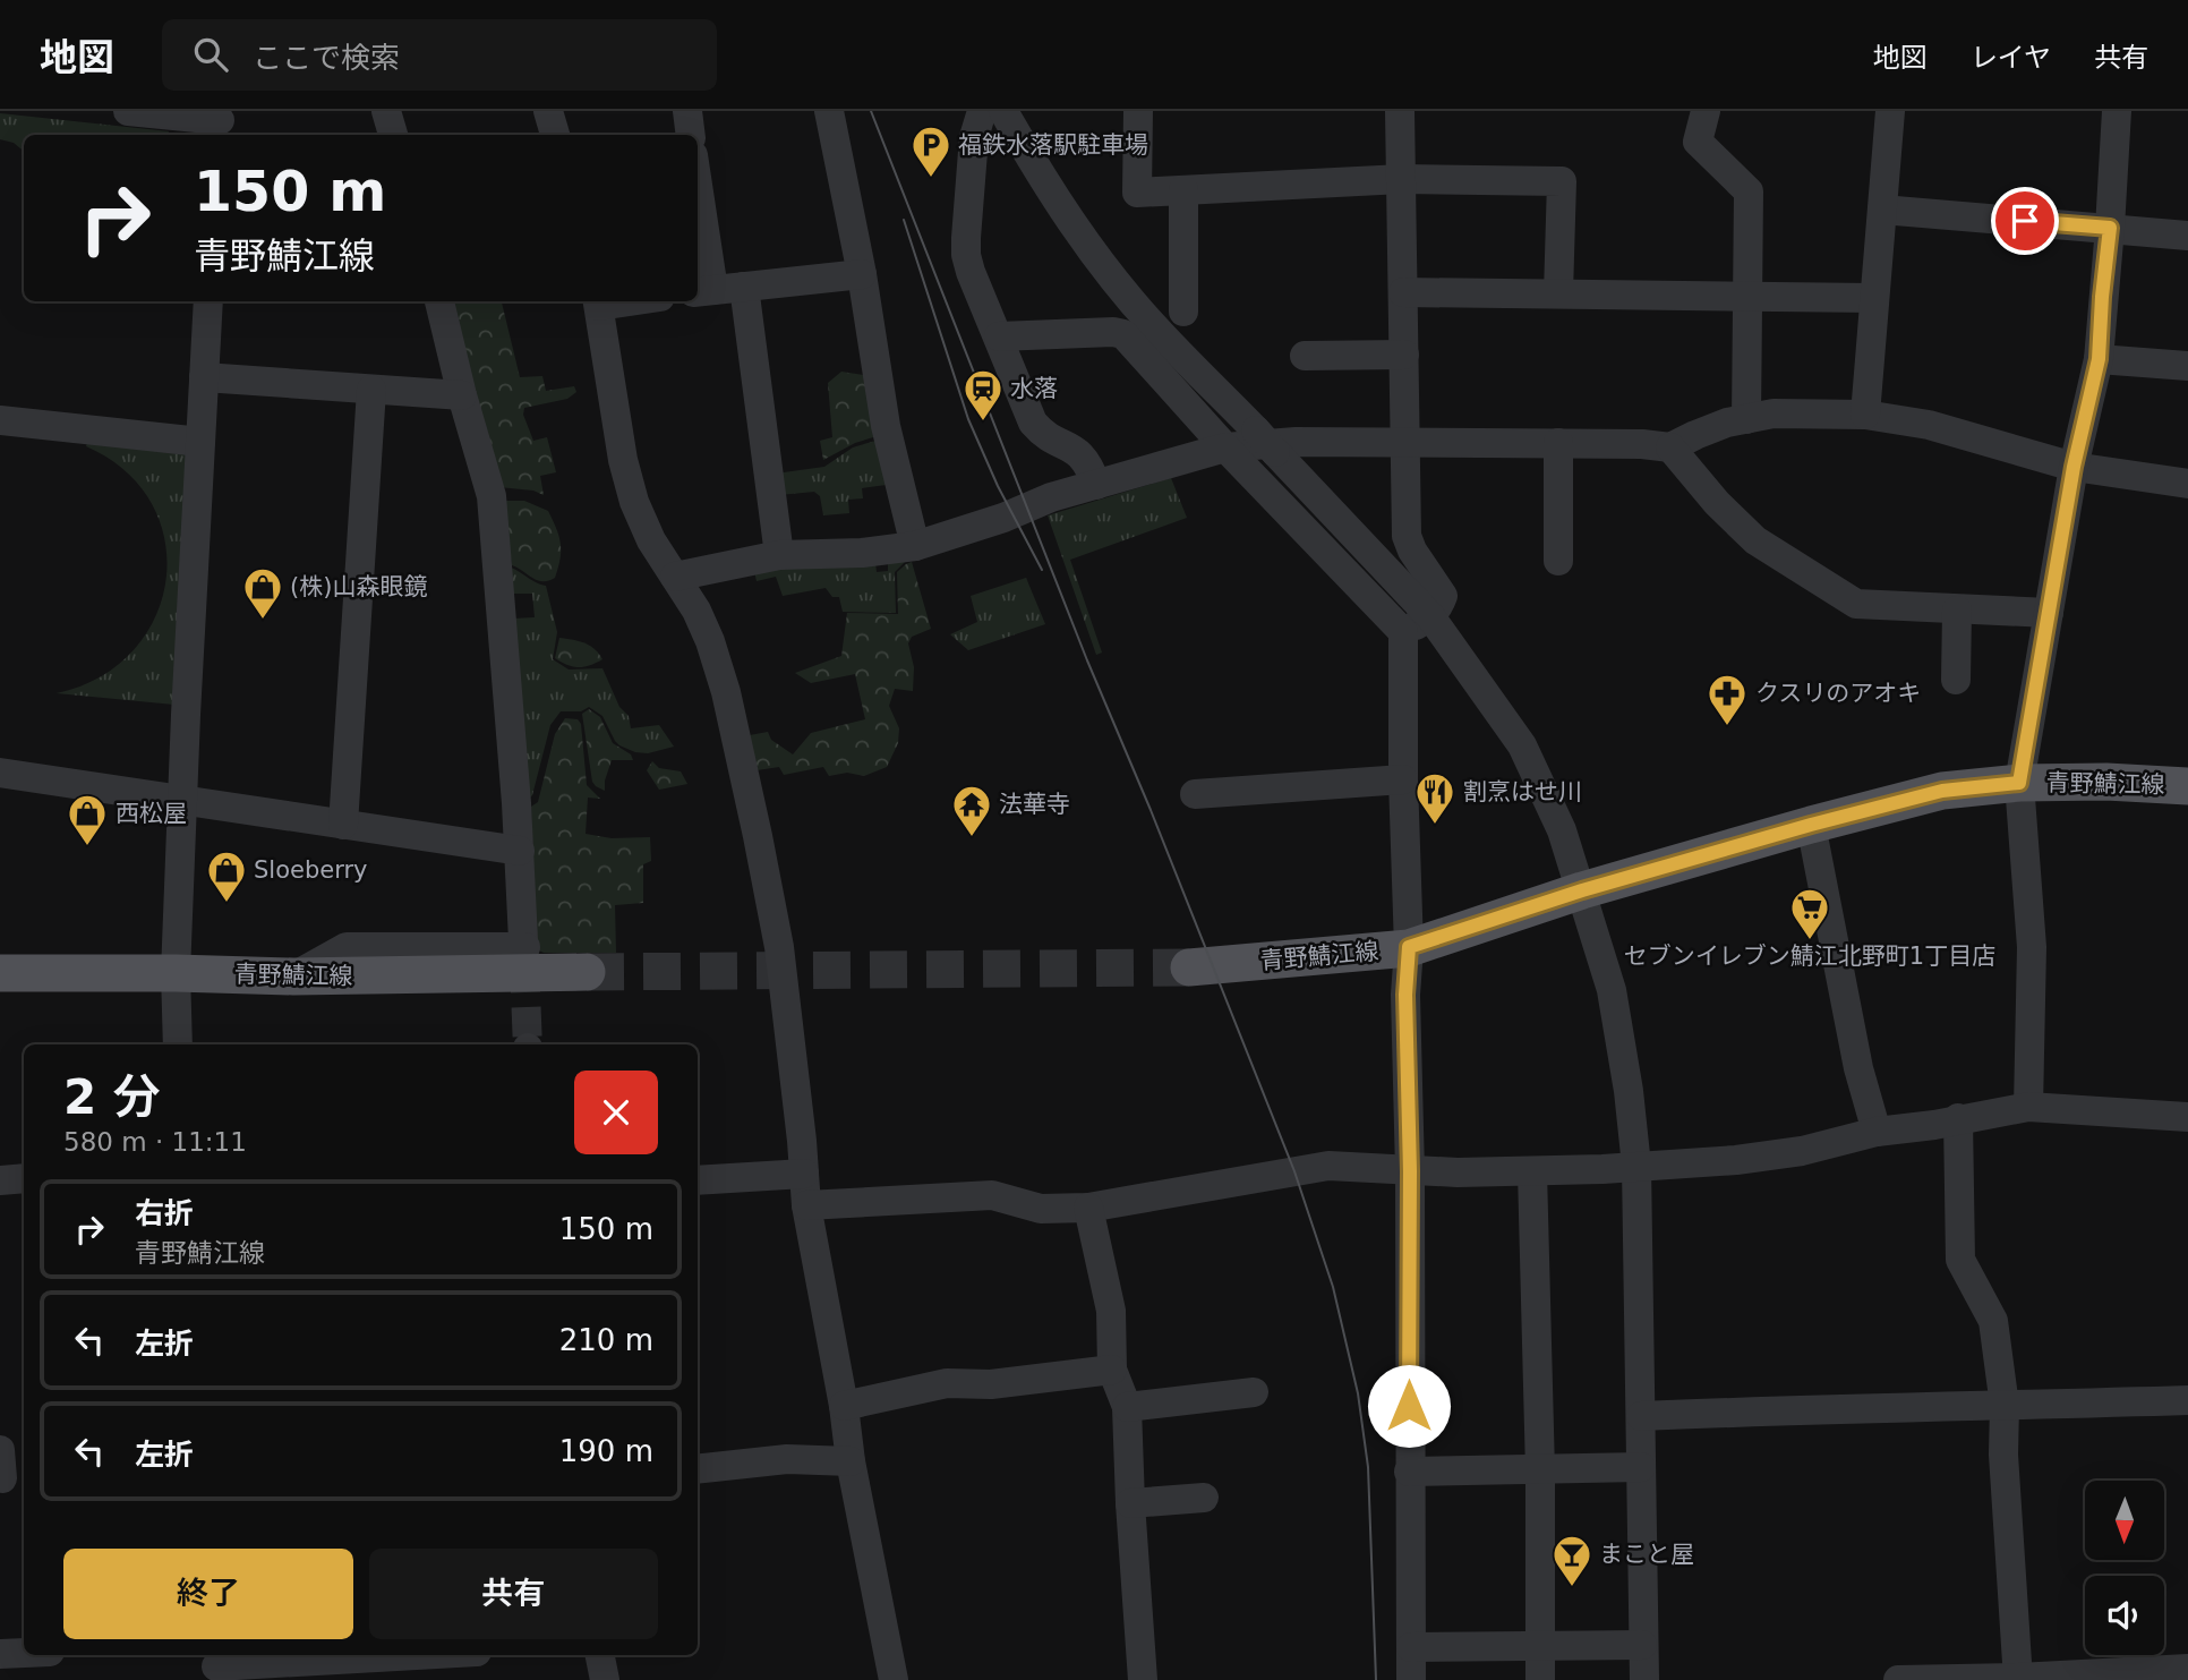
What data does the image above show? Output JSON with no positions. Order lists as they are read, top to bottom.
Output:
{
  "streets": {
    "main road": ["青野鯖江線"]
  },
  "places": {
    "parking": ["福鉄水落駅駐車場"],
    "station": ["水落"],
    "shop": ["(株)山森眼鏡", "西松屋", "Sloeberry"],
    "pharmacy": ["クスリのアオキ"],
    "restaurant": ["割烹はせ川"],
    "temple": ["法華寺"],
    "supermarket": ["セブンイレブン鯖江北野町1丁目店"],
    "bar": ["まこと屋"]
  },
  "north": "bottom",
  "page": {
    "header": "地図",
    "search": "ここで検索",
    "nav": ["地図", "レイヤ", "共有"],
    "turn": ["150 m", "青野鯖江線"],
    "heading": ["2 分", "580 m · 11:11"],
    "list": [
      {
        "name": "右折",
        "note": "青野鯖江線",
        "value": "150 m"
      },
      {
        "name": "左折",
        "value": "210 m"
      },
      {
        "name": "左折",
        "value": "190 m"
      }
    ],
    "buttons": ["終了", "共有"]
  }
}
